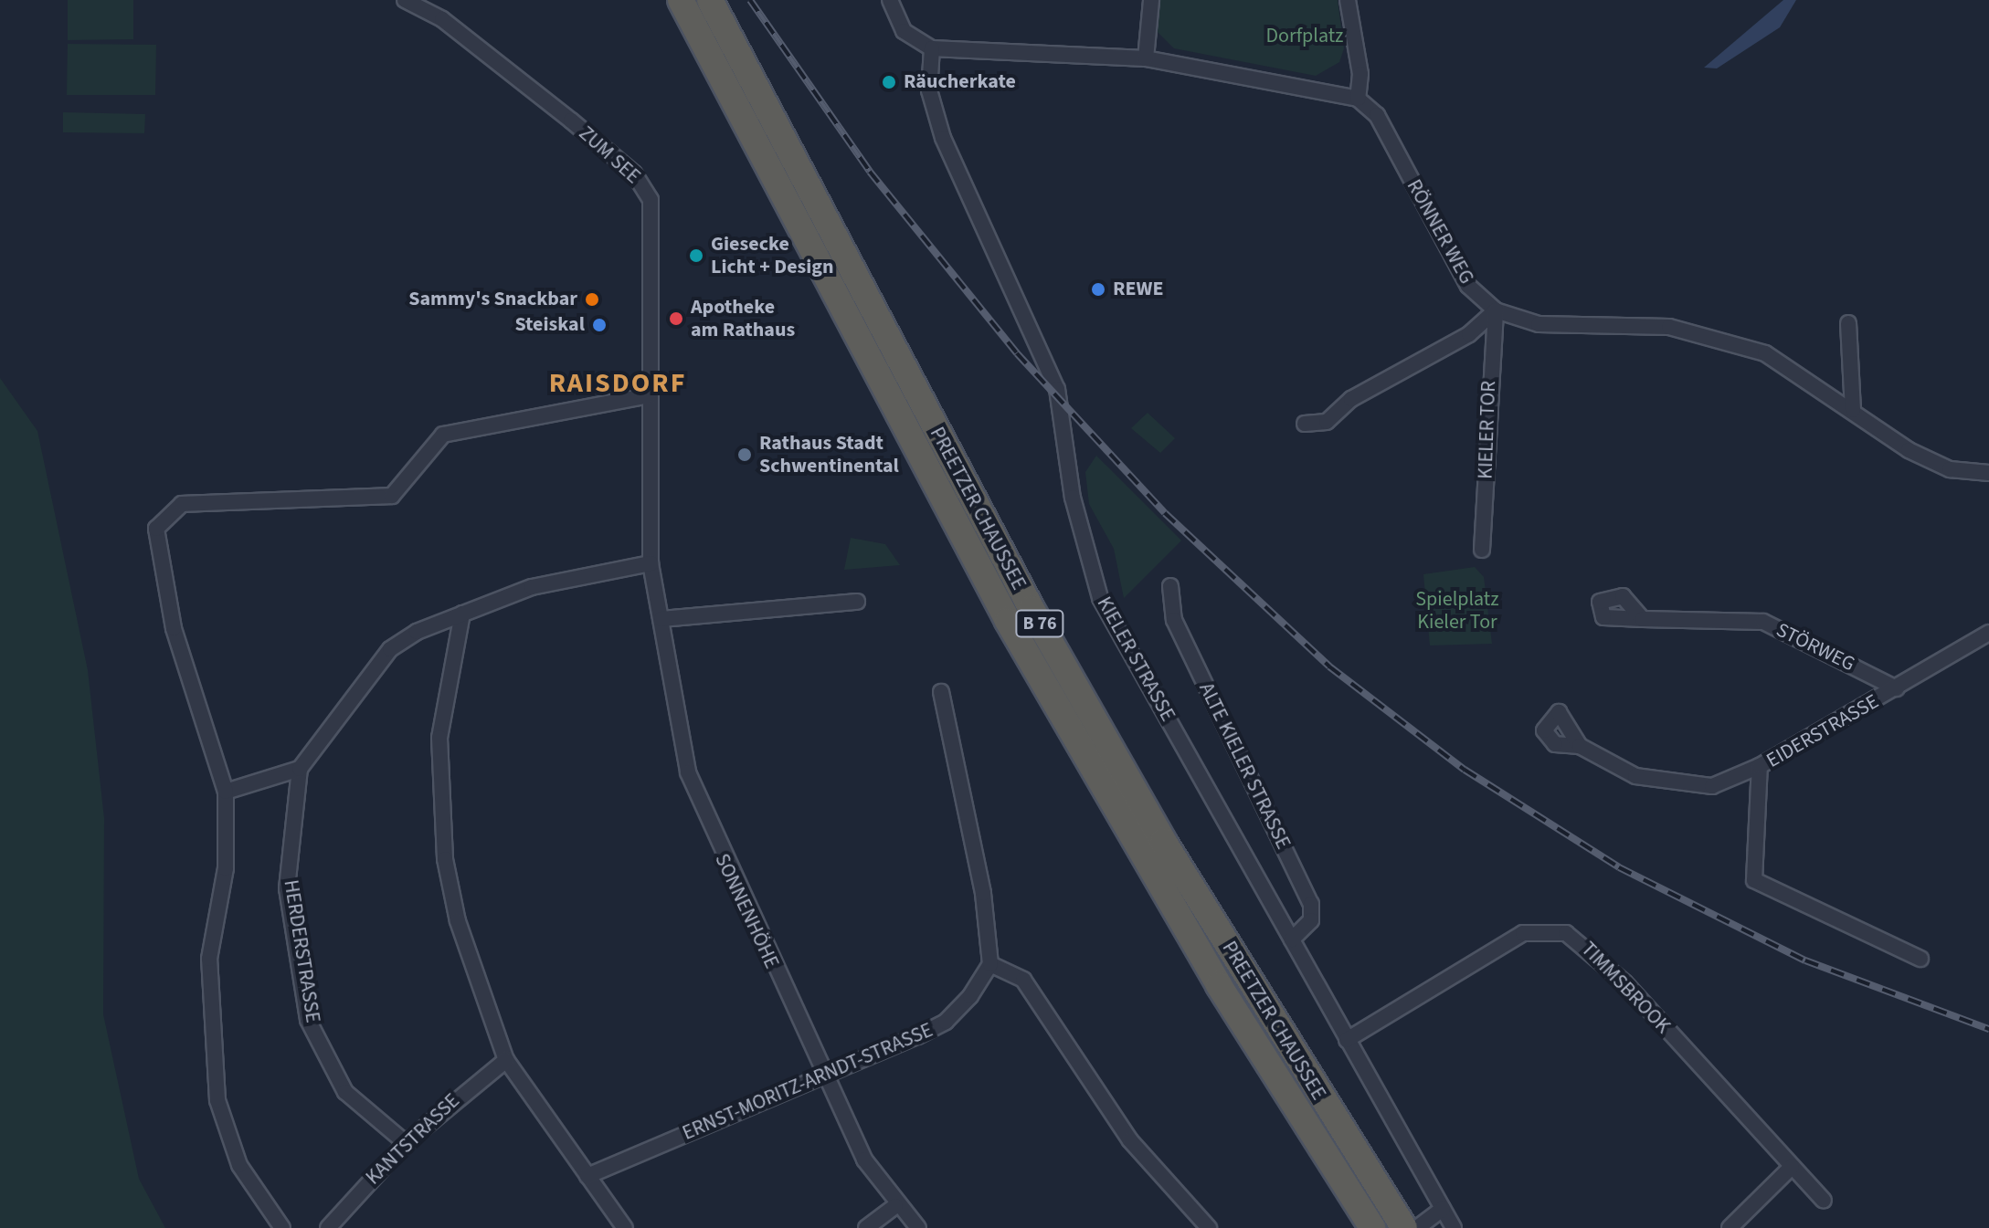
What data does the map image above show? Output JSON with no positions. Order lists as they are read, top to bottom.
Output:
{
  "streets": {
    "highway": ["PREETZER CHAUSSEE", "B 76"],
    "street": [
      "ZUM SEE",
      "RÖNNER WEG",
      "KIELER TOR",
      "STÖRWEG",
      "KIELER STRASSE",
      "EIDERSTRASSE",
      "ALTE KIELER STRASSE",
      "SONNENHÖHE",
      "HERDERSTRASSE",
      "TIMMSBROOK",
      "ERNST-MORITZ-ARNDT-STRASSE",
      "KANTSTRASSE"
    ]
  },
  "crossings": [
    ["ZUM SEE", "SONNENHÖHE"],
    ["RÖNNER WEG", "KIELER TOR"],
    ["STÖRWEG", "EIDERSTRASSE"],
    ["KIELER STRASSE", "ALTE KIELER STRASSE"],
    ["KIELER STRASSE", "TIMMSBROOK"],
    ["SONNENHÖHE", "ERNST-MORITZ-ARNDT-STRASSE"],
    ["HERDERSTRASSE", "KANTSTRASSE"]
  ],
  "districts": ["RAISDORF"],
  "parks": ["Dorfplatz", "Spielplatz Kieler Tor"],
  "places": [
    "Räucherkate",
    "Giesecke Licht + Design",
    "REWE",
    "Sammy's Snackbar",
    "Apotheke am Rathaus",
    "Steiskal",
    "Rathaus Stadt Schwentinental"
  ]
}
